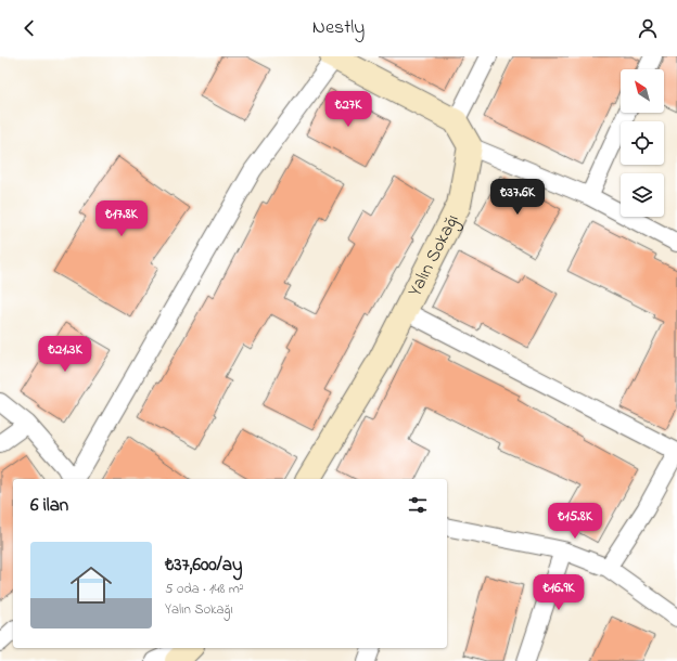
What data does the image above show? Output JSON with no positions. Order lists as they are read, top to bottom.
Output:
{
  "streets": {
    "street": ["Yalın Sokağı"]
  },
  "north": "top left",
  "page": {
    "header": "Nestly",
    "price": [
      "₺27K",
      "₺37.6K",
      "₺17.8K",
      "₺21.3K",
      "₺15.8K",
      "₺16.9K"
    ],
    "heading": "6 ilan",
    "list": [
      {
        "name": "₺37,600/ay",
        "note": "5 oda · 148 m² · Yalın Sokağı"
      }
    ]
  }
}
